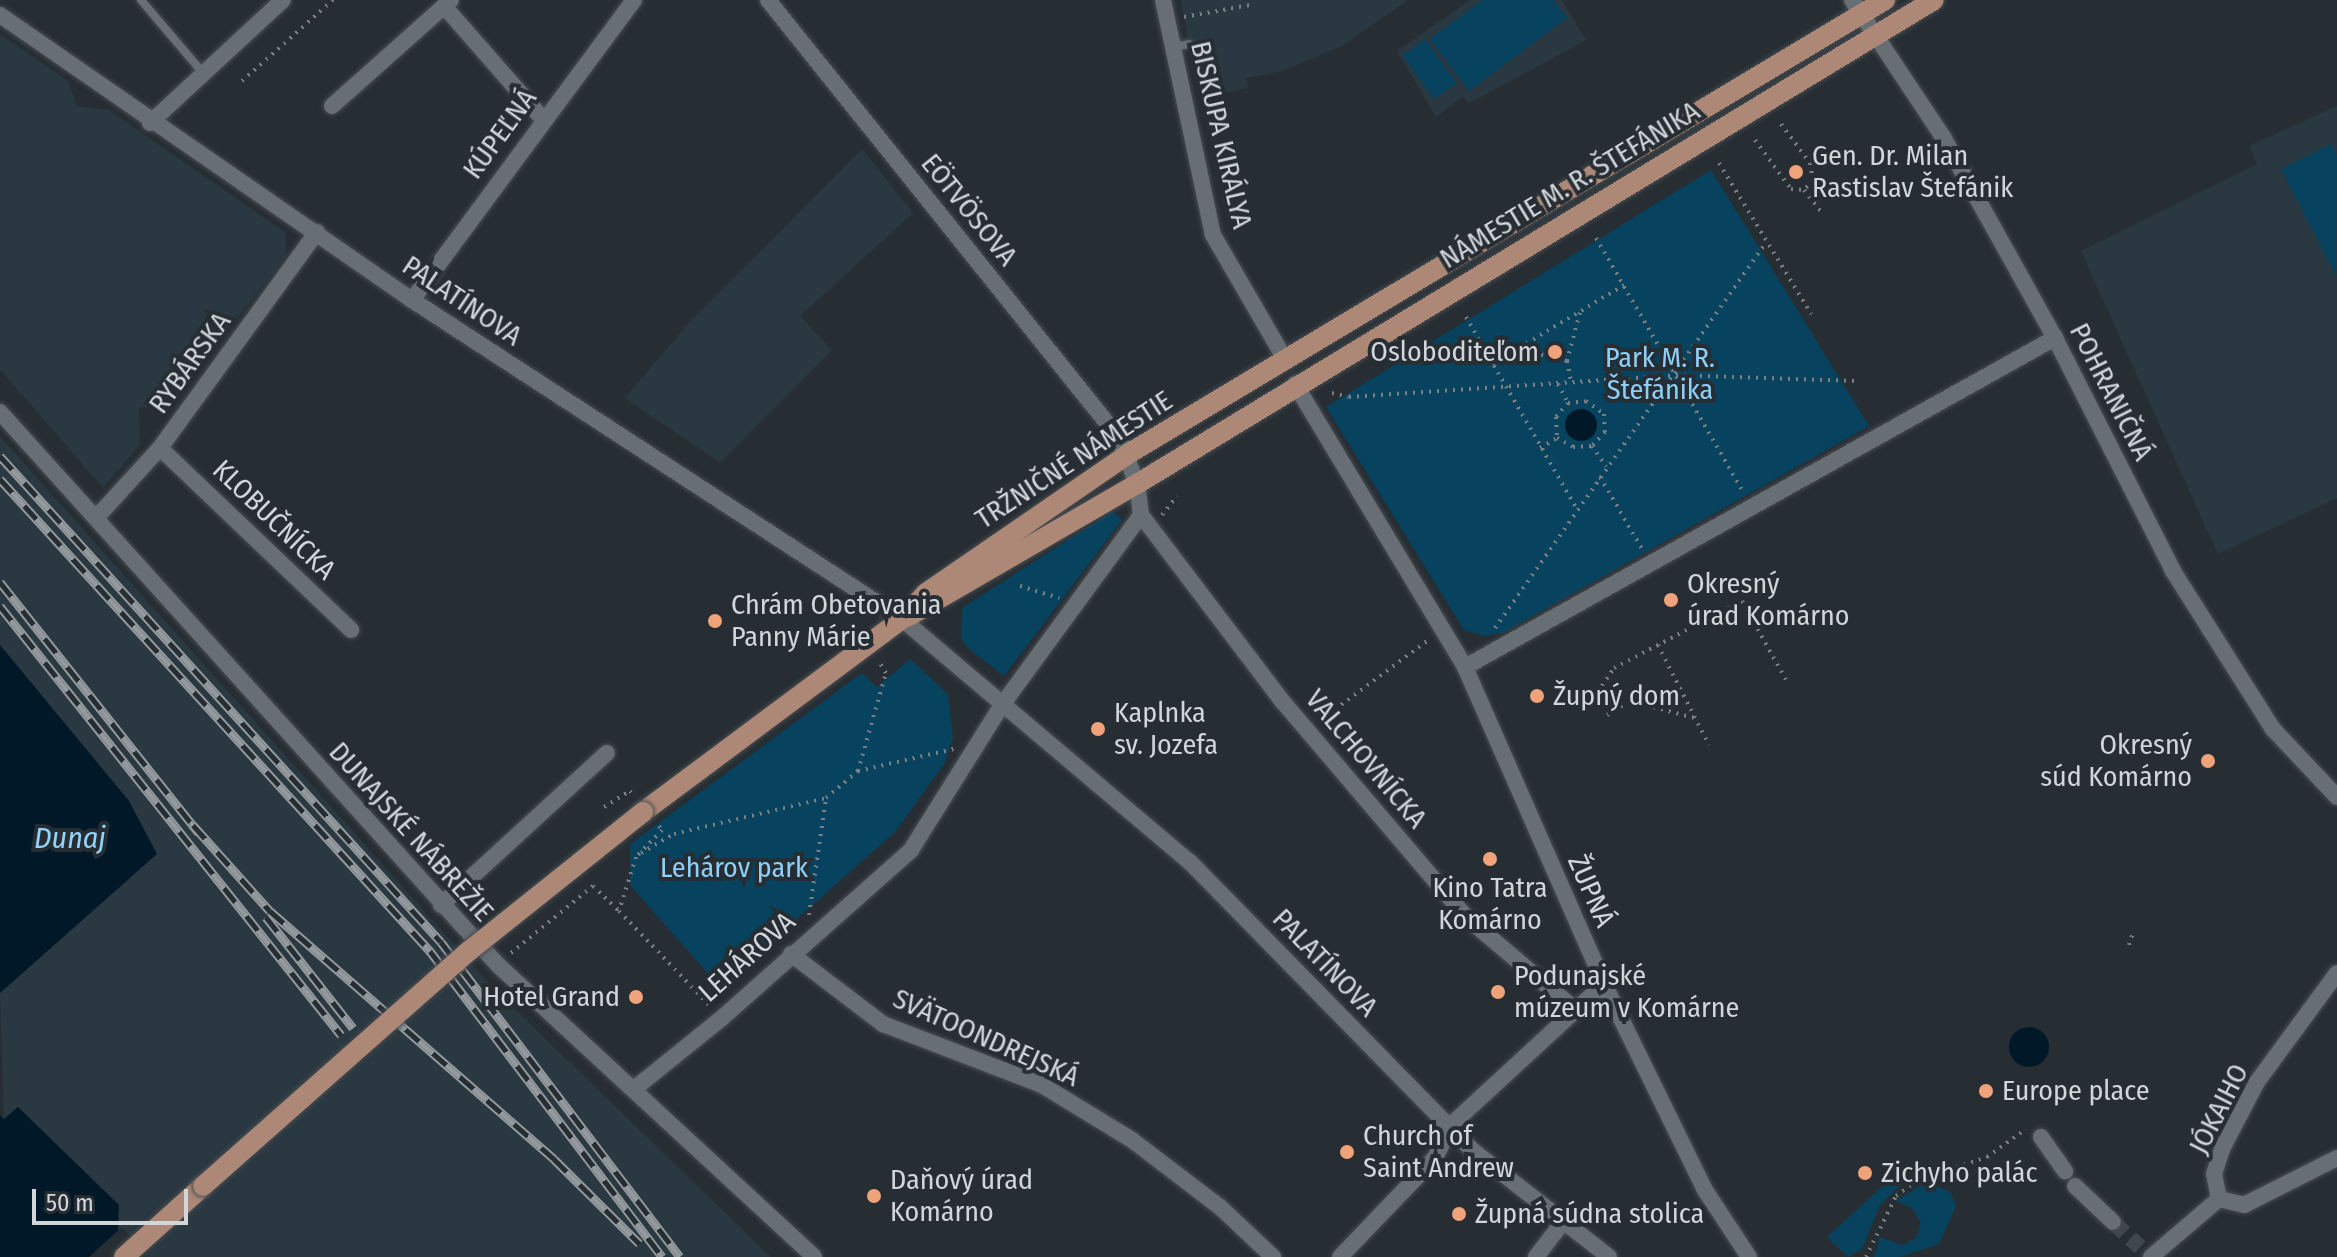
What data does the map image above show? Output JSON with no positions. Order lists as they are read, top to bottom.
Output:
{
  "streets": {
    "main road": ["NÁMESTIE M. R. ŠTEFÁNIKA", "TRŽNIČNÉ NÁMESTIE"],
    "street": [
      "KÚPEĽNÁ",
      "BISKUPA KIRÁLYA",
      "EÖTVÖSOVA",
      "PALATÍNOVA",
      "RYBÁRSKA",
      "POHRANIČNÁ",
      "KLOBUČNÍCKA",
      "VALCHOVNÍCKA",
      "DUNAJSKÉ NÁBREŽIE",
      "ŽUPNÁ",
      "LEHÁROVA",
      "SVÄTOONDREJSKÁ",
      "JÓKAIHO"
    ]
  },
  "crossings": [
    ["KÚPEĽNÁ", "PALATÍNOVA"],
    ["BISKUPA KIRÁLYA", "TRŽNIČNÉ NÁMESTIE"],
    ["NÁMESTIE M. R. ŠTEFÁNIKA", "POHRANIČNÁ"],
    ["NÁMESTIE M. R. ŠTEFÁNIKA", "TRŽNIČNÉ NÁMESTIE"],
    ["NÁMESTIE M. R. ŠTEFÁNIKA", "ŽUPNÁ"],
    ["EÖTVÖSOVA", "TRŽNIČNÉ NÁMESTIE"],
    ["PALATÍNOVA", "RYBÁRSKA"],
    ["PALATÍNOVA", "TRŽNIČNÉ NÁMESTIE"],
    ["PALATÍNOVA", "LEHÁROVA"],
    ["RYBÁRSKA", "KLOBUČNÍCKA"],
    ["RYBÁRSKA", "DUNAJSKÉ NÁBREŽIE"],
    ["POHRANIČNÁ", "TRŽNIČNÉ NÁMESTIE"],
    ["TRŽNIČNÉ NÁMESTIE", "VALCHOVNÍCKA"],
    ["TRŽNIČNÉ NÁMESTIE", "ŽUPNÁ"],
    ["DUNAJSKÉ NÁBREŽIE", "LEHÁROVA"],
    ["LEHÁROVA", "SVÄTOONDREJSKÁ"]
  ],
  "water": ["Dunaj"],
  "parks": ["Park M. R. Štefánika", "Lehárov park"],
  "places": [
    "Gen. Dr. Milan Rastislav Štefánik",
    "Osloboditeľom",
    "Okresný úrad Komárno",
    "Chrám Obetovania Panny Márie",
    "Župný dom",
    "Kaplnka sv. Jozefa",
    "Okresný súd Komárno",
    "Kino Tatra Komárno",
    "Podunajské múzeum v Komárne",
    "Hotel Grand",
    "Europe place",
    "Church of Saint Andrew",
    "Zichyho palác",
    "Daňový úrad Komárno",
    "Župná súdna stolica"
  ],
  "scale_bar": "50 m"
}
